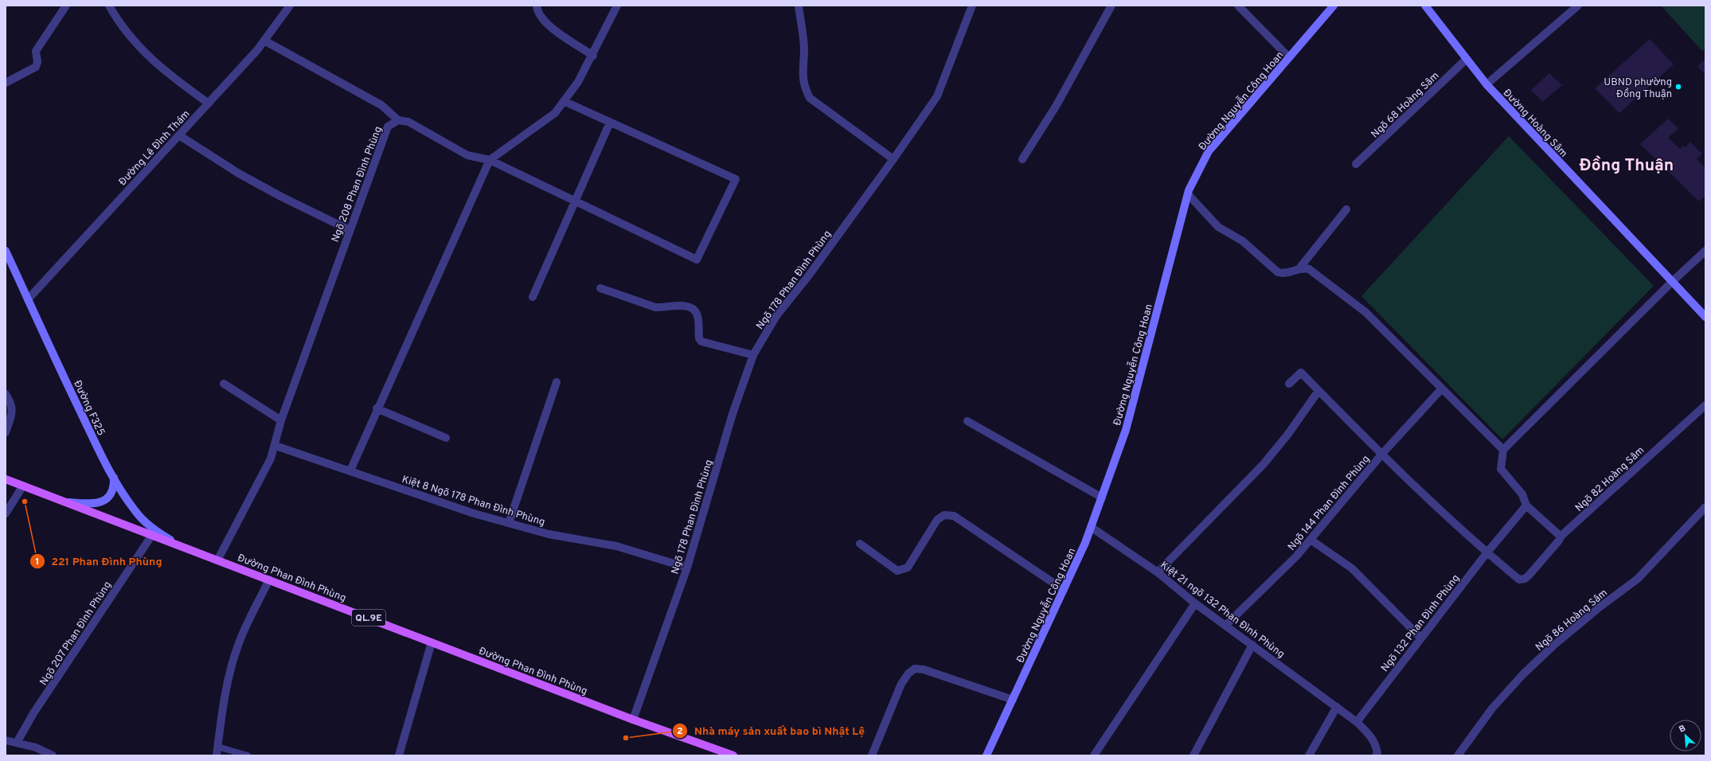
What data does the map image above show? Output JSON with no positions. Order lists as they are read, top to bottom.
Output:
{
  "streets": {
    "main road": [
      "Đường Nguyễn Công Hoan",
      "Đường Hoàng Sâm",
      "Đường F325",
      "Đường Phan Đình Phùng",
      "QL.9E"
    ],
    "street": [
      "Ngõ 68 Hoàng Sâm",
      "Đường Lê Đình Thám",
      "Ngõ 208 Phan Đình Phùng",
      "Ngõ 178 Phan Đình Phùng",
      "Ngõ 82 Hoàng Sâm",
      "Kiệt 8 Ngõ 178 Phan Đình Phùng",
      "Ngõ 144 Phan Đình Phùng",
      "Kiệt 21 ngõ 132 Phan Đình Phùng",
      "Ngõ 86 Hoàng Sâm",
      "Ngõ 132 Phan Đình Phùng",
      "Ngõ 207 Phan Đình Phùng"
    ]
  },
  "crossings": [
    ["Đường Nguyễn Công Hoan", "Kiệt 21 ngõ 132 Phan Đình Phùng"],
    ["Ngõ 68 Hoàng Sâm", "Đường Hoàng Sâm"],
    ["Đường Lê Đình Thám", "Đường F325"],
    ["Ngõ 208 Phan Đình Phùng", "Kiệt 8 Ngõ 178 Phan Đình Phùng"],
    ["Ngõ 208 Phan Đình Phùng", "Đường Phan Đình Phùng"],
    ["Ngõ 178 Phan Đình Phùng", "Kiệt 8 Ngõ 178 Phan Đình Phùng"],
    ["Ngõ 178 Phan Đình Phùng", "Đường Phan Đình Phùng"],
    ["Đường F325", "Đường Phan Đình Phùng"],
    ["Ngõ 82 Hoàng Sâm", "Ngõ 132 Phan Đình Phùng"],
    ["Ngõ 144 Phan Đình Phùng", "Kiệt 21 ngõ 132 Phan Đình Phùng"],
    ["Đường Phan Đình Phùng", "Ngõ 207 Phan Đình Phùng"],
    ["Kiệt 21 ngõ 132 Phan Đình Phùng", "Ngõ 132 Phan Đình Phùng"]
  ],
  "districts": ["Đồng Thuận"],
  "places": ["UBND phường Đồng Thuận", "221 Phan Đình Phùng", "Nhà máy sản xuất bao bì Nhật Lệ"],
  "north": "top left"
}
